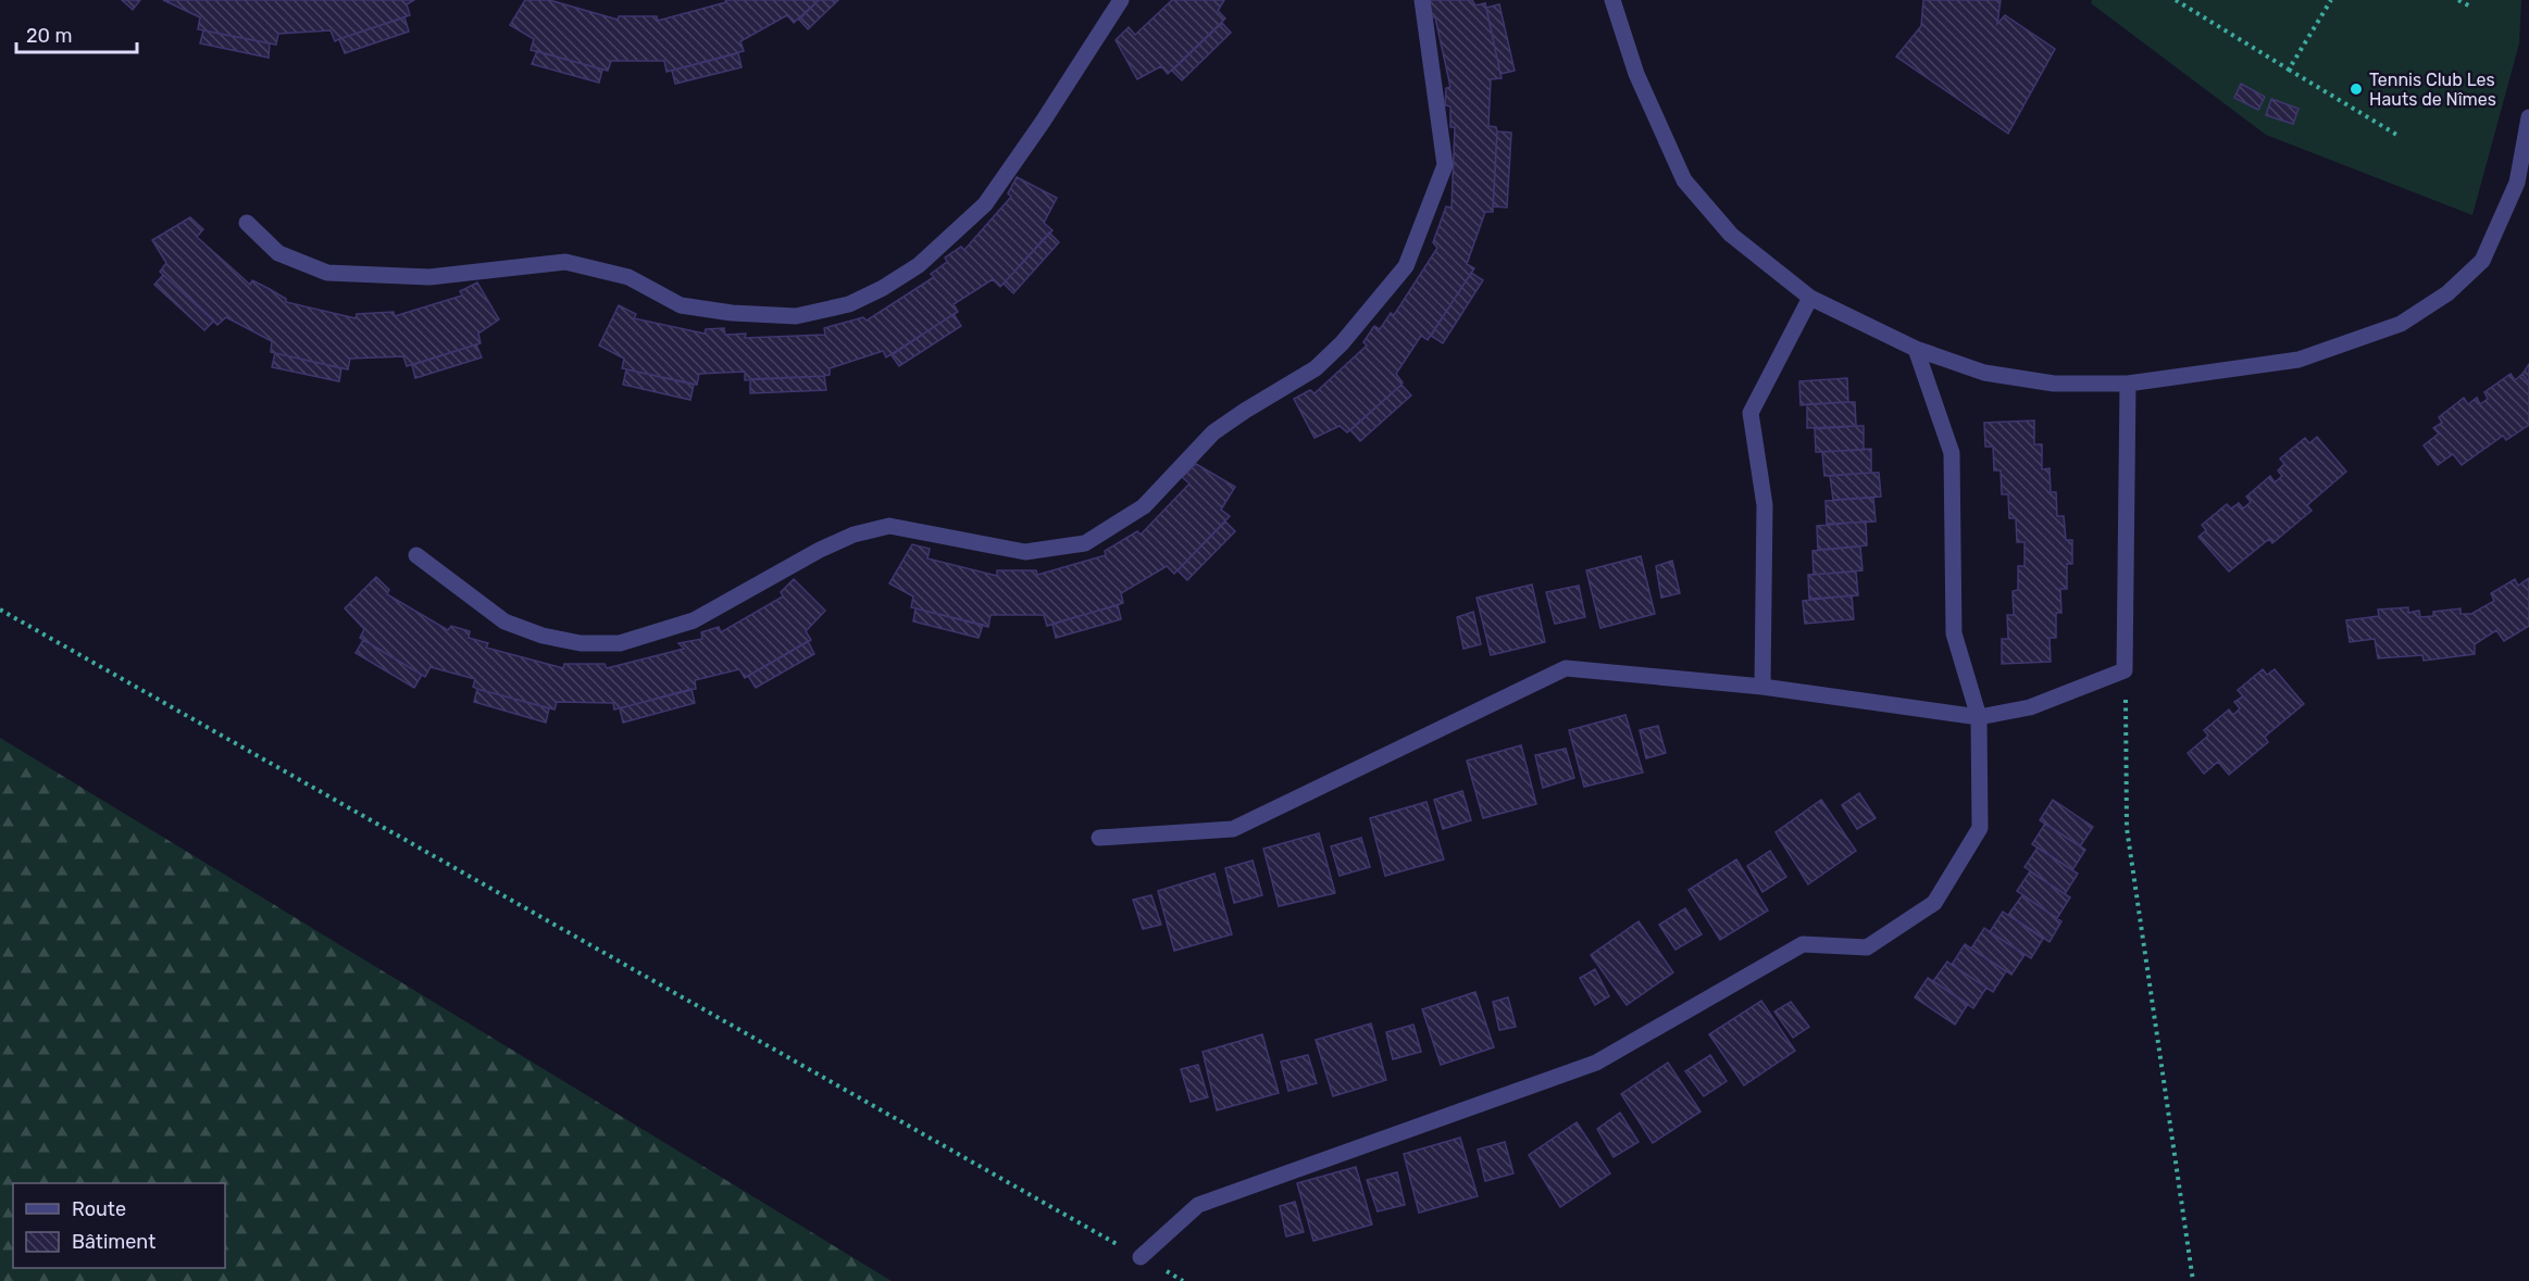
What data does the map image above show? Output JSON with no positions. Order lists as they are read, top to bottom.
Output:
{
  "places": ["Tennis Club Les Hauts de Nîmes"],
  "legend": ["Route", "Bâtiment"],
  "scale_bar": "20 m"
}
